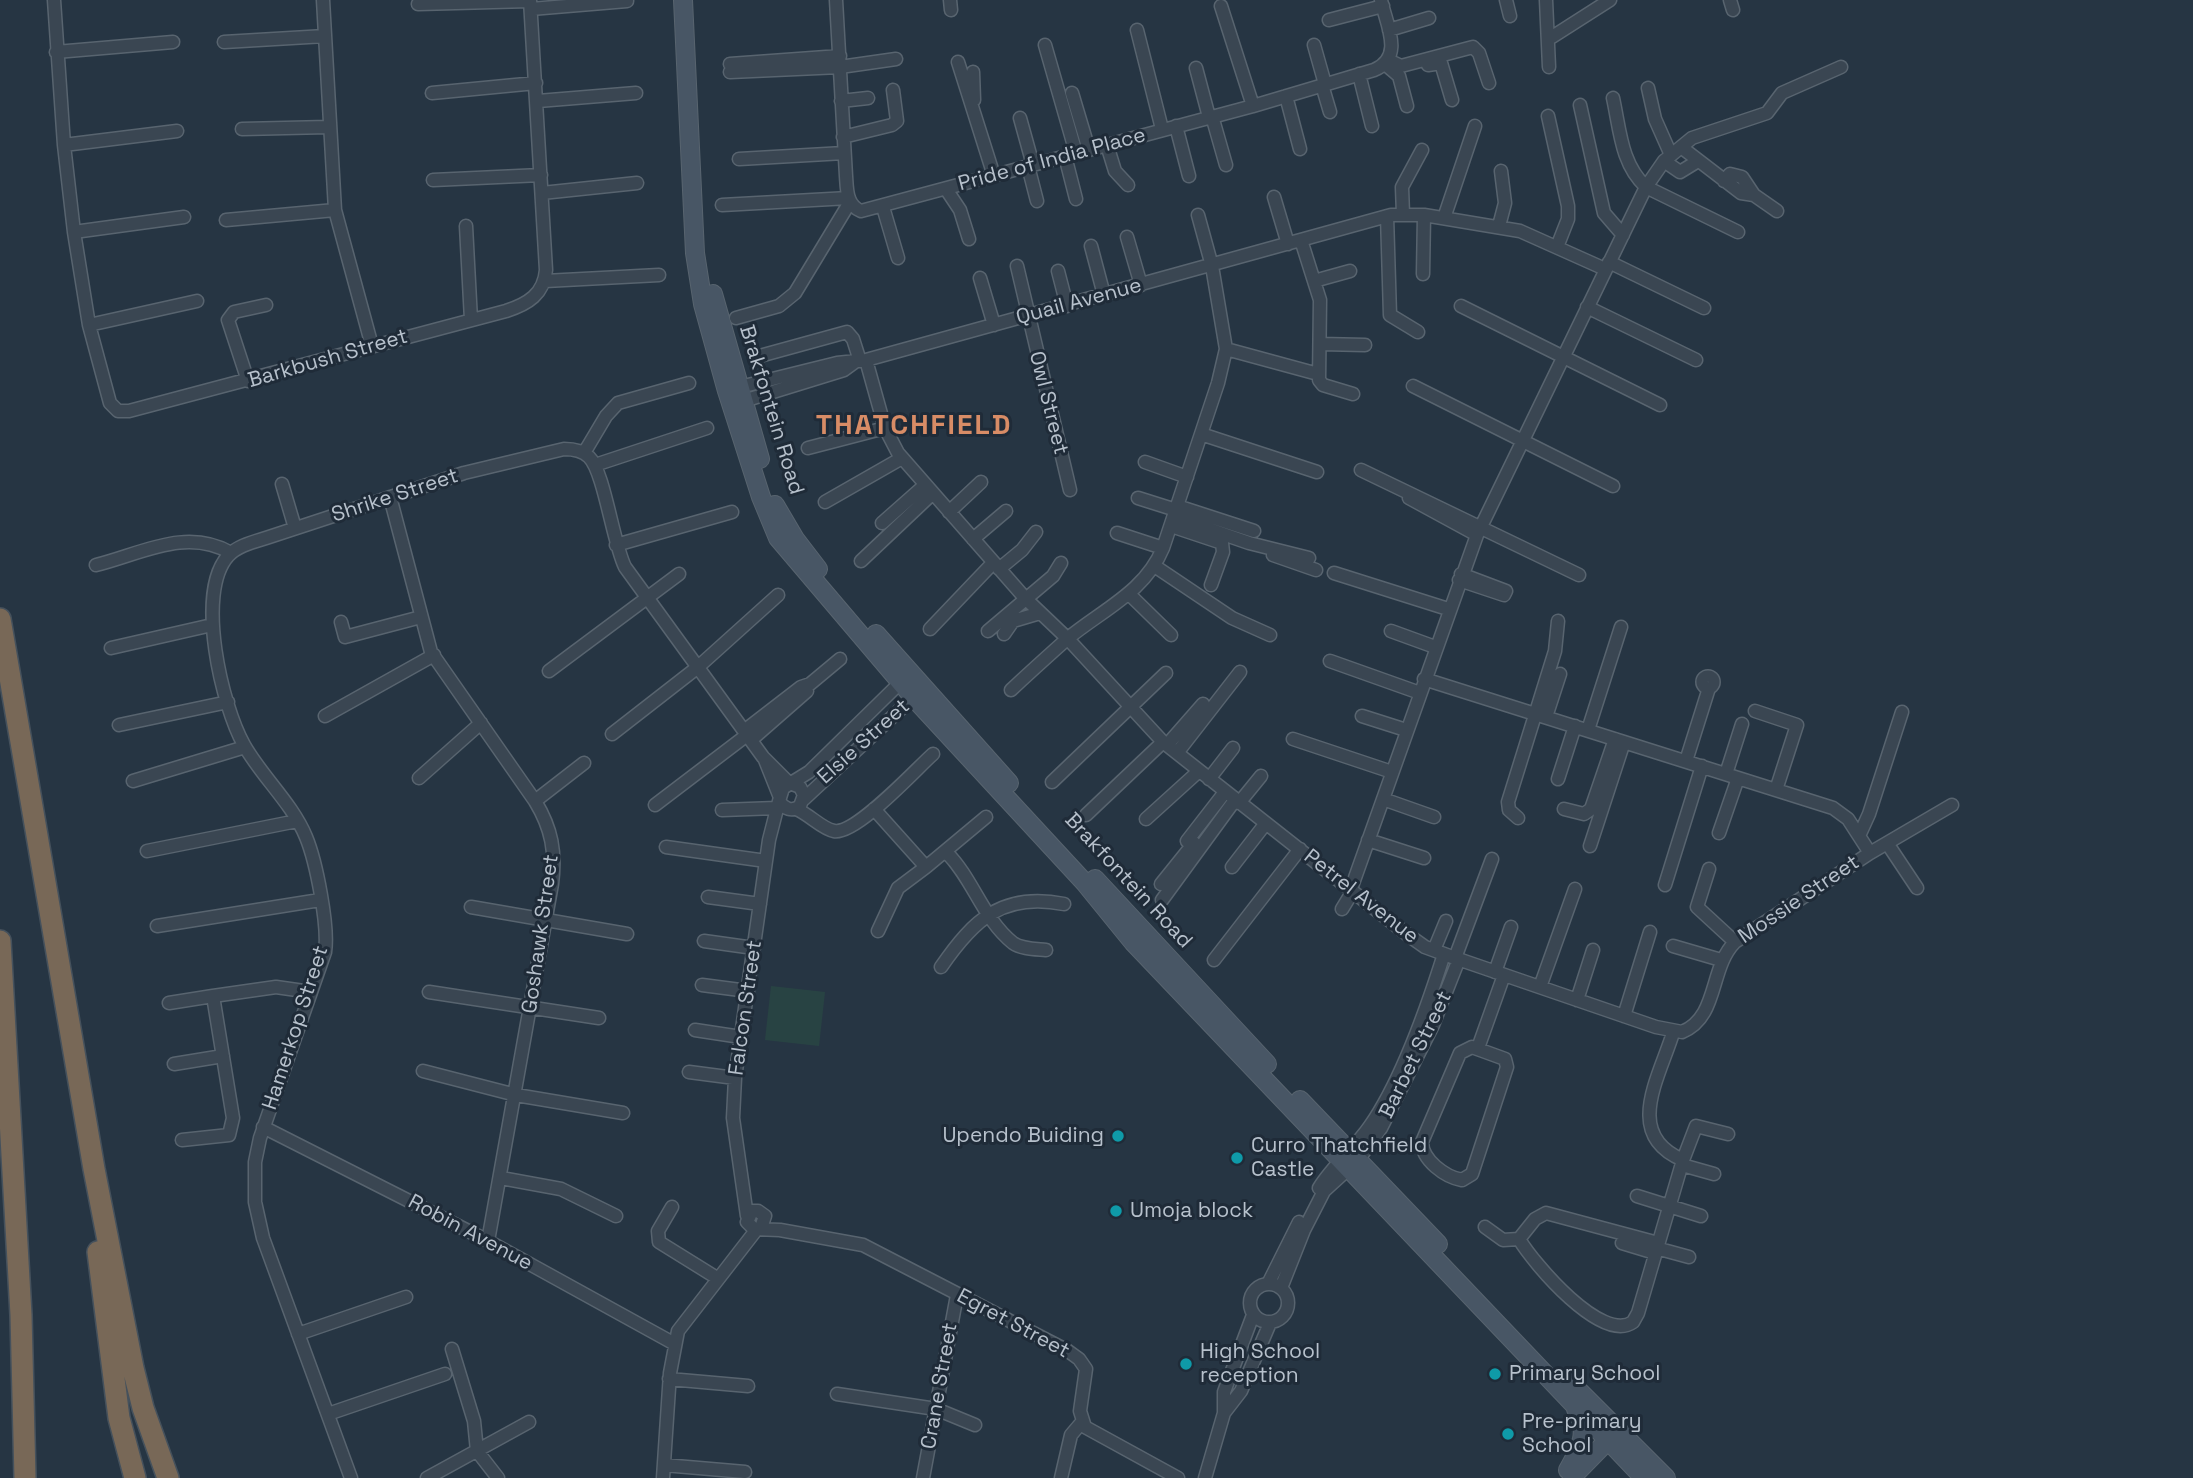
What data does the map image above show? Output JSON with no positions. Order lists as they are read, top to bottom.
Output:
{
  "streets": {
    "street": [
      "Pride of India Place",
      "Quail Avenue",
      "Barkbush Street",
      "Owl Street",
      "Brakfontein Road",
      "Shrike Street",
      "Elsie Street",
      "Petrel Avenue",
      "Mossie Street",
      "Goshawk Street",
      "Falcon Street",
      "Hamerkop Street",
      "Barbet Street",
      "Robin Avenue",
      "Egret Street",
      "Crane Street"
    ]
  },
  "crossings": [
    ["Quail Avenue", "Owl Street"],
    ["Quail Avenue", "Brakfontein Road"],
    ["Quail Avenue", "Petrel Avenue"],
    ["Brakfontein Road", "Elsie Street"],
    ["Brakfontein Road", "Barbet Street"],
    ["Shrike Street", "Goshawk Street"],
    ["Shrike Street", "Hamerkop Street"],
    ["Elsie Street", "Falcon Street"],
    ["Petrel Avenue", "Mossie Street"],
    ["Petrel Avenue", "Barbet Street"],
    ["Goshawk Street", "Robin Avenue"],
    ["Falcon Street", "Egret Street"],
    ["Hamerkop Street", "Robin Avenue"],
    ["Egret Street", "Crane Street"]
  ],
  "districts": ["THATCHFIELD"],
  "places": [
    "Upendo Buiding",
    "Curro Thatchfield Castle",
    "Umoja block",
    "High School reception",
    "Primary School",
    "Pre-primary School"
  ]
}
